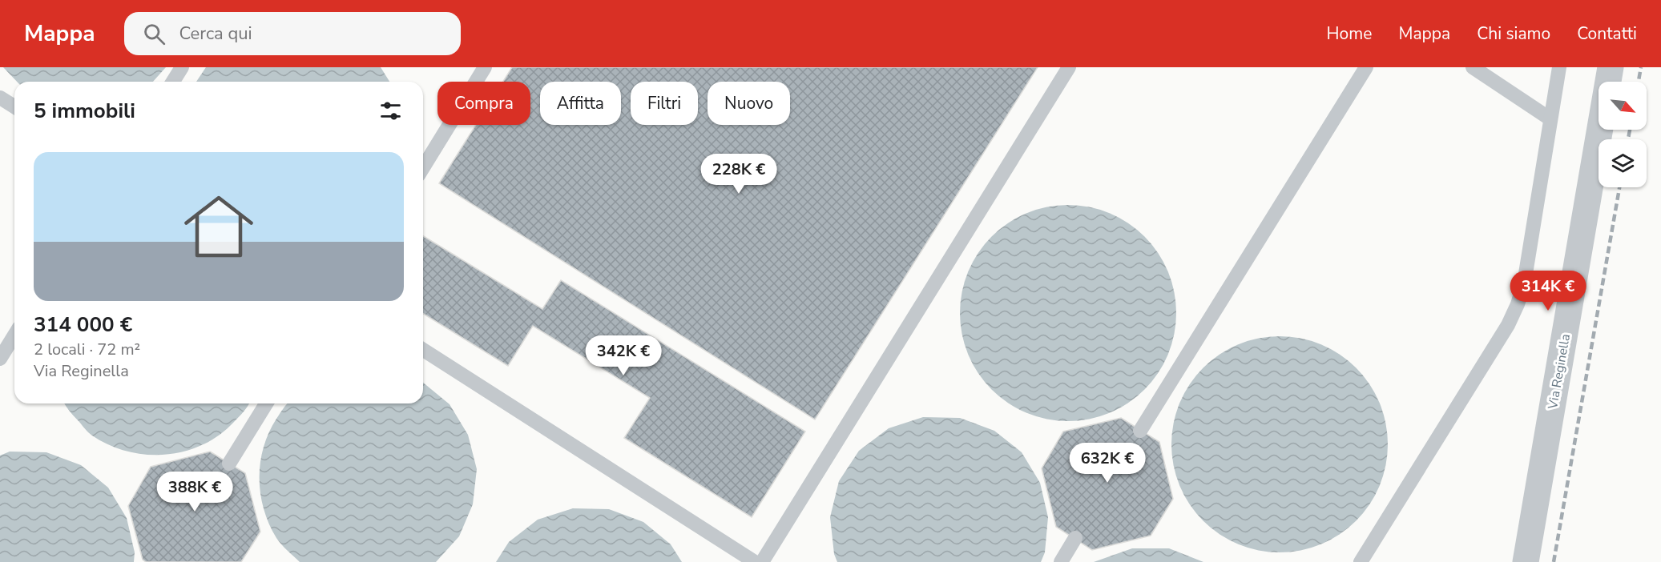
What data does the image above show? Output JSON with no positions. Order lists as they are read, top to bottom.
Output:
{
  "streets": {
    "street": ["Via Reginella"]
  },
  "north": "bottom right",
  "page": {
    "header": "Mappa",
    "search": "Cerca qui",
    "nav": [
      "Home",
      "Mappa",
      "Chi siamo",
      "Contatti"
    ],
    "chip": [
      "Compra",
      "Affitta",
      "Filtri",
      "Nuovo"
    ],
    "heading": "5 immobili",
    "list": [
      {
        "name": "314 000 €",
        "note": "2 locali · 72 m² · Via Reginella"
      }
    ],
    "price": [
      "228K €",
      "314K €",
      "342K €",
      "632K €",
      "388K €"
    ]
  }
}
